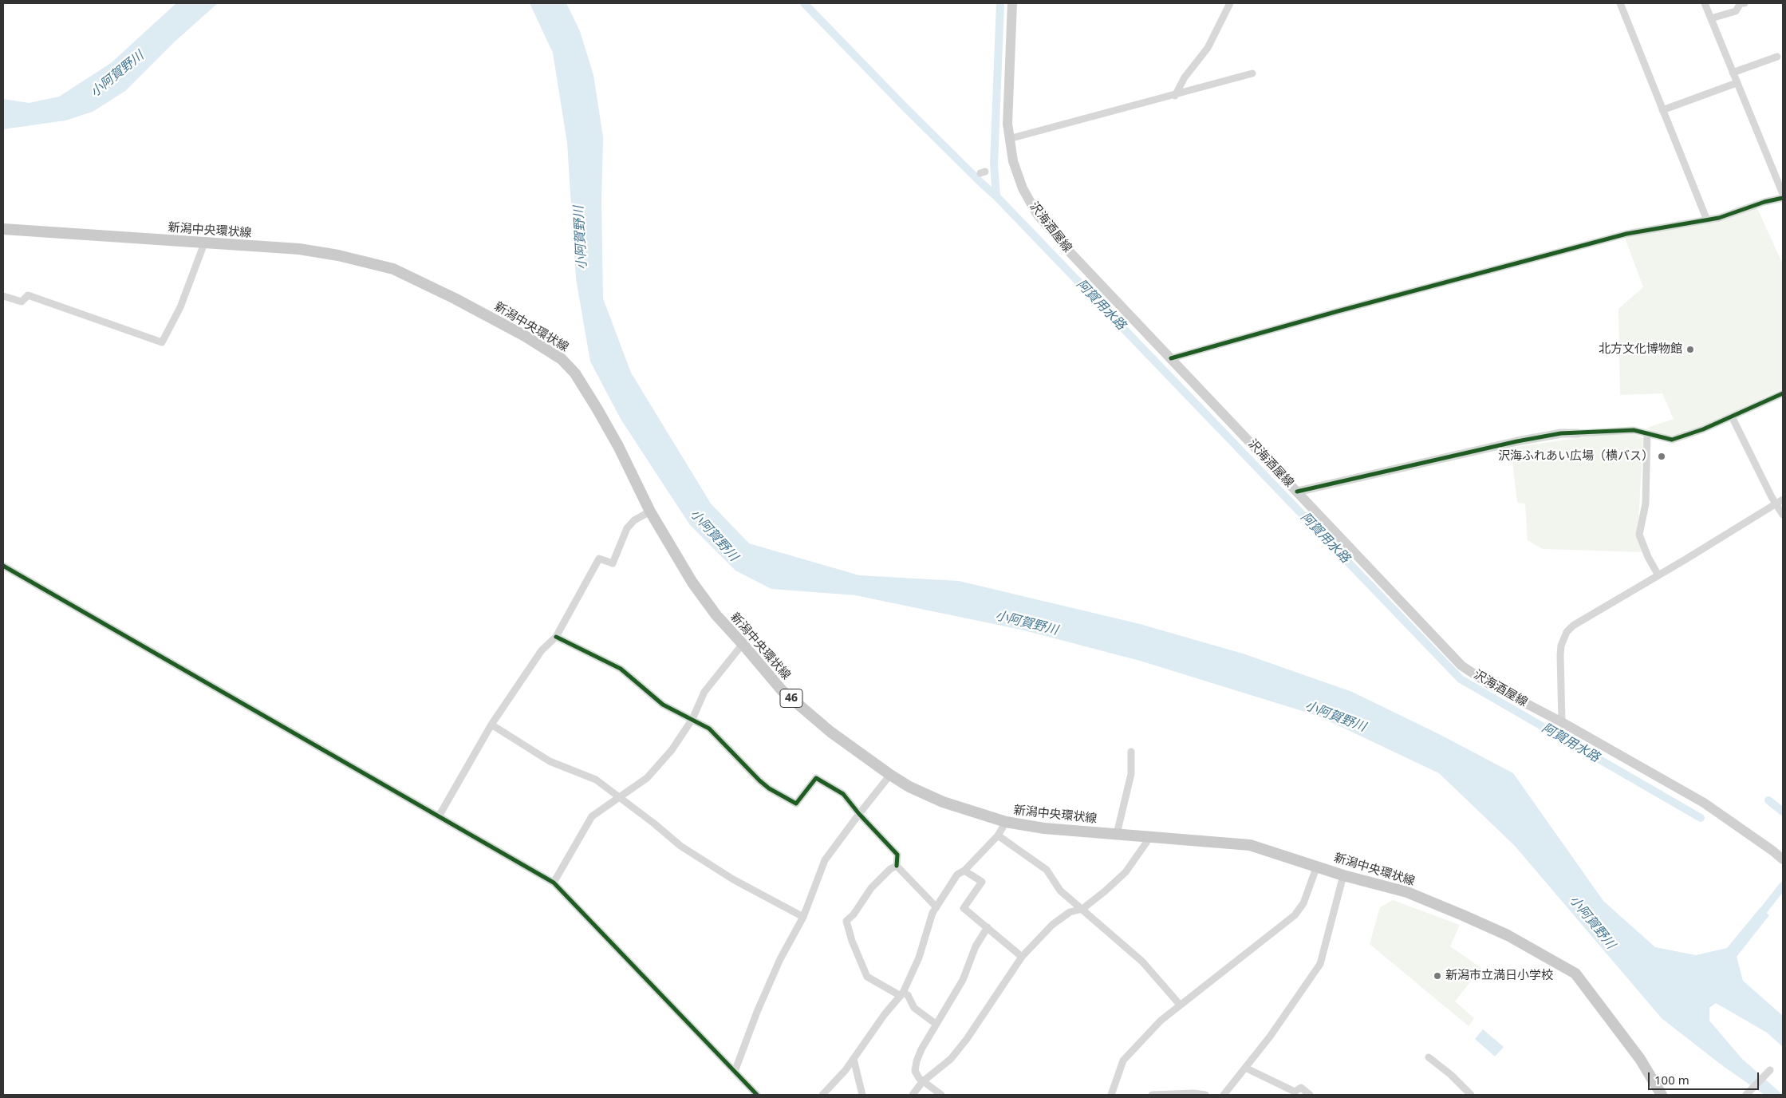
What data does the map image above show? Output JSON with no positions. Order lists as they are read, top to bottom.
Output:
{
  "streets": {
    "main road": ["沢海酒屋線", "新潟中央環状線", "46"]
  },
  "water": ["小阿賀野川", "阿賀用水路"],
  "places": ["北方文化博物館", "沢海ふれあい広場（横バス）", "新潟市立満日小学校"],
  "scale_bar": "100 m"
}
